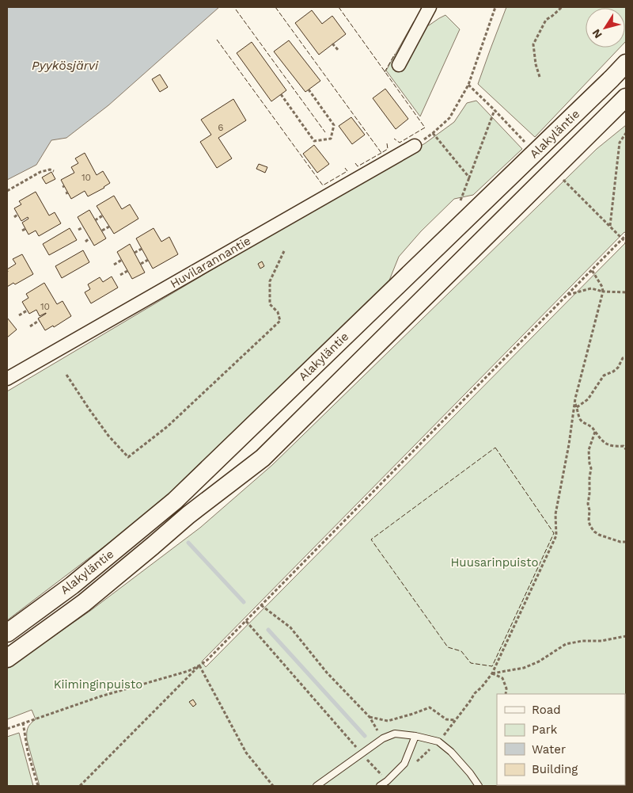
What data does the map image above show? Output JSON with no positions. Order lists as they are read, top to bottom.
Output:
{
  "streets": {
    "main road": ["Alakyläntie"],
    "street": ["Huvilarannantie"]
  },
  "water": ["Pyykösjärvi"],
  "parks": ["Huusarinpuisto", "Kiiminginpuisto"],
  "house_numbers": ["6", "10", "10"],
  "legend": [
    "Road",
    "Park",
    "Water",
    "Building"
  ],
  "north": "bottom left"
}
